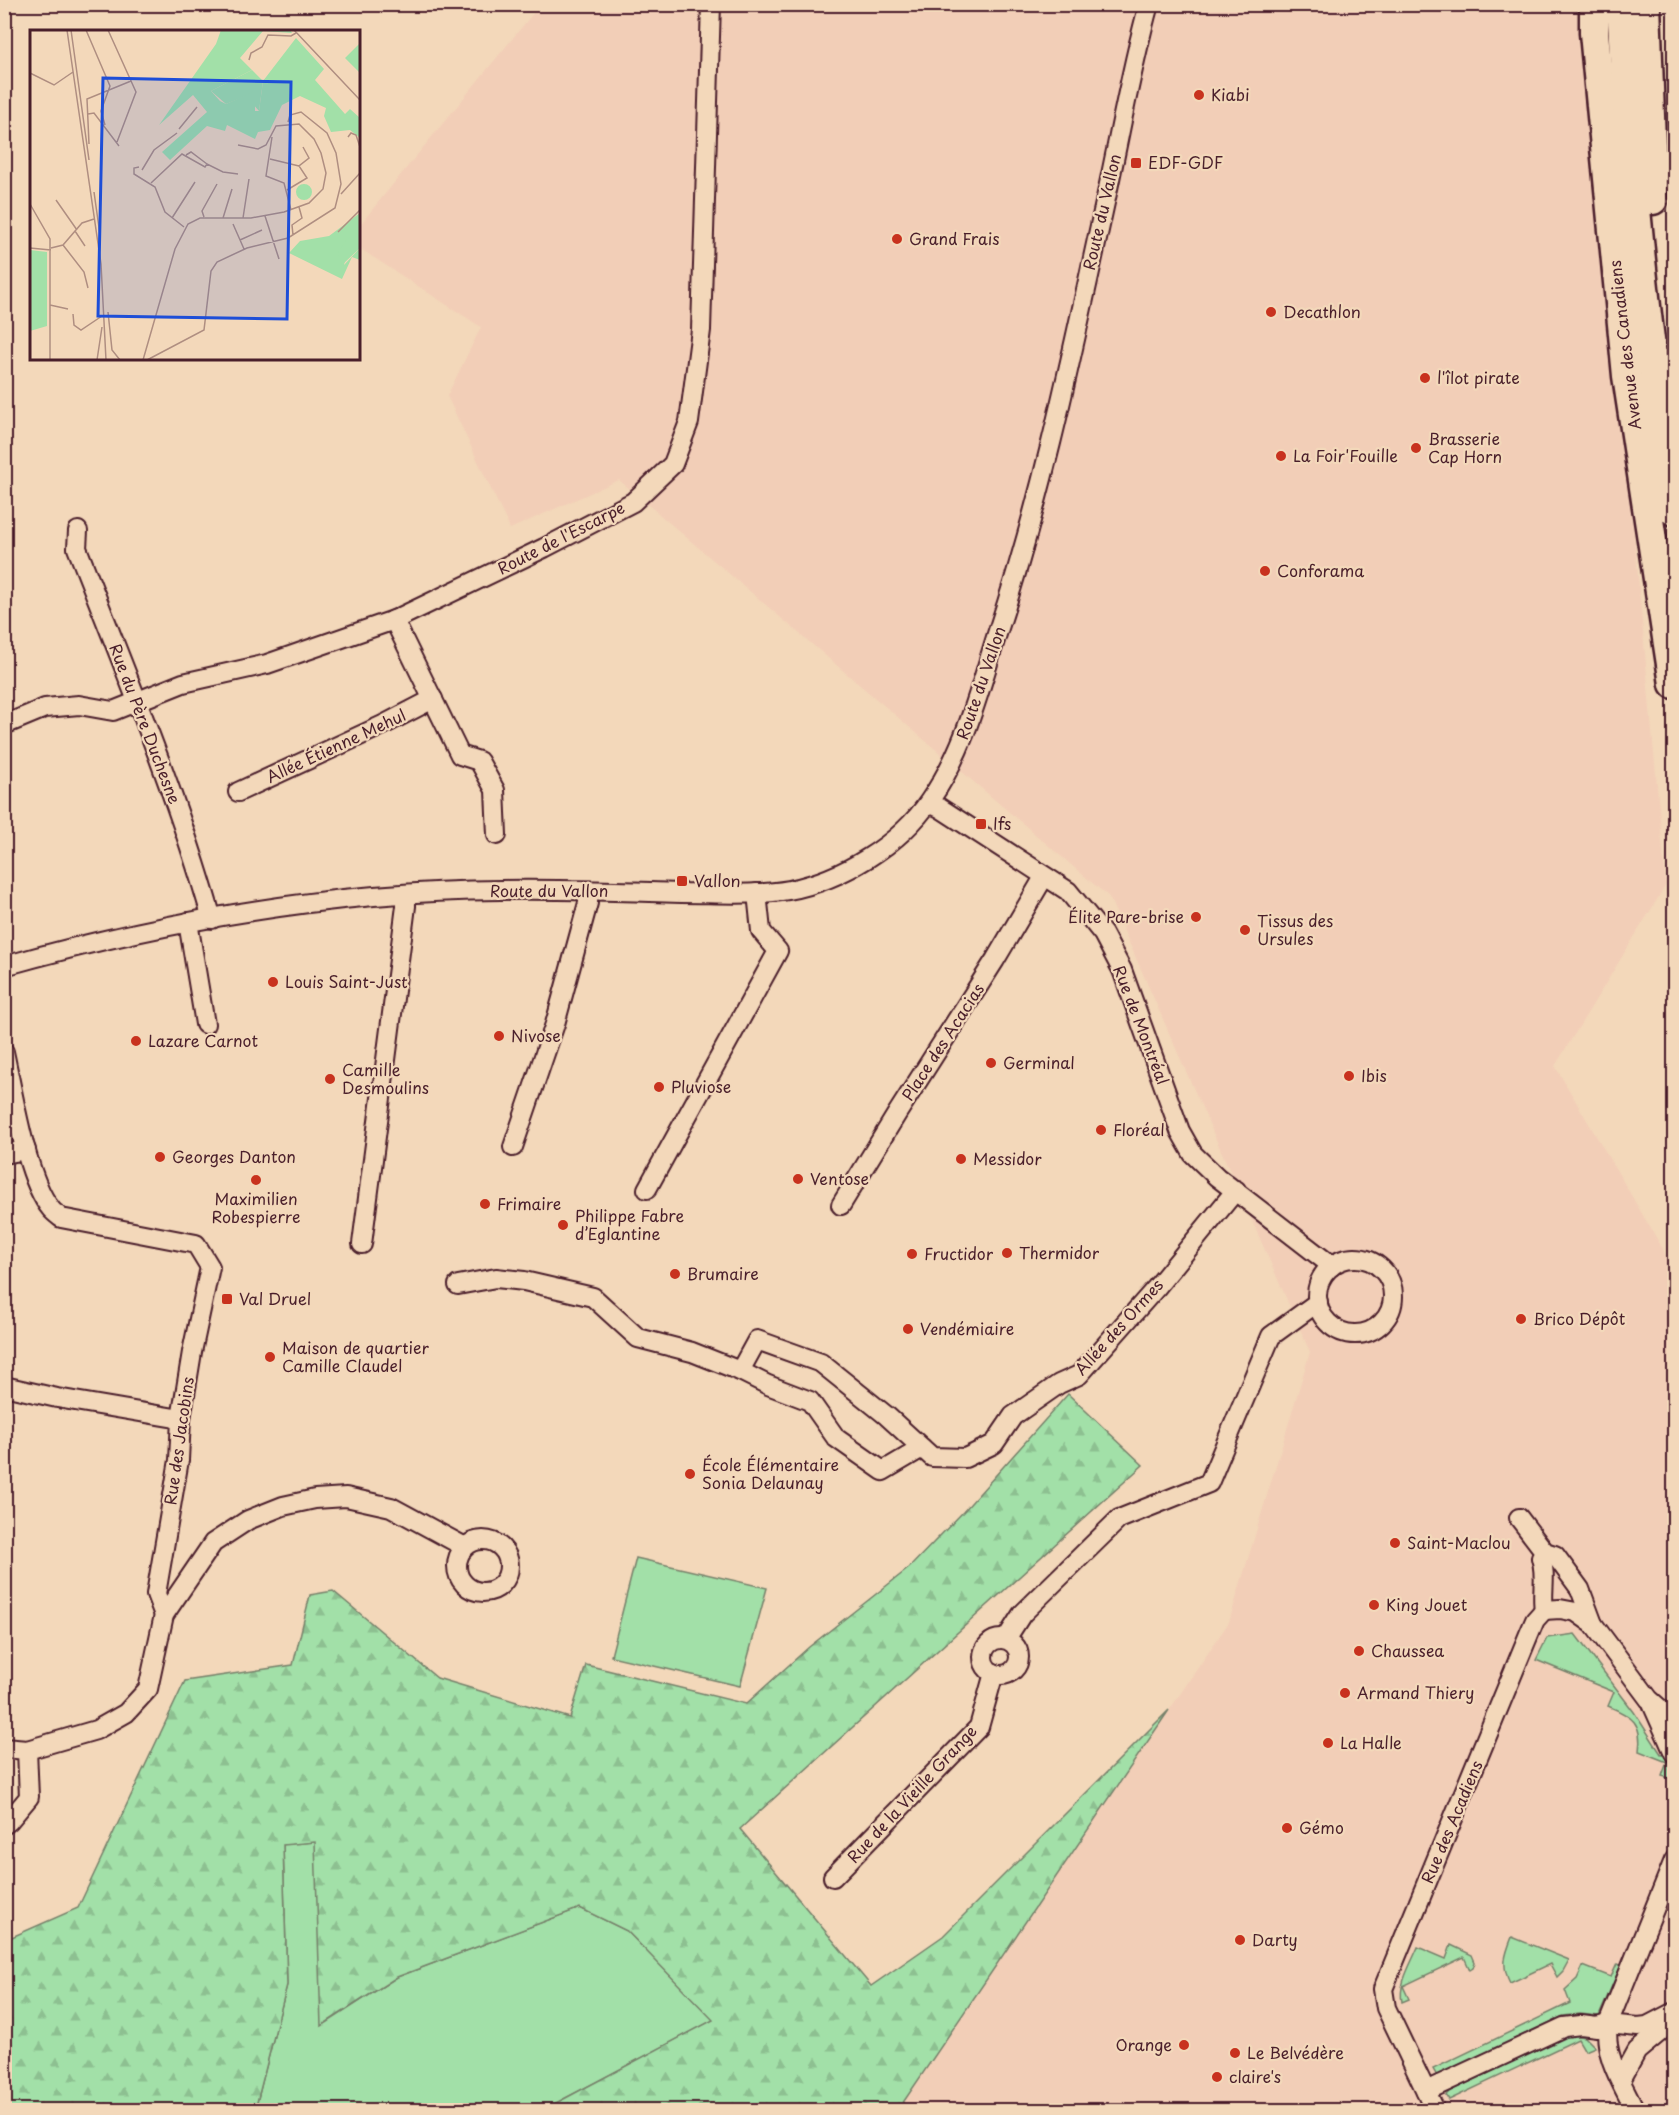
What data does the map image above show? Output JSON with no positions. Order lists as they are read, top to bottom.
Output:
{
  "streets": {
    "main road": ["Avenue des Canadiens"],
    "street": [
      "Route du Vallon",
      "Route de l'Escarpe",
      "Rue du Père Duchesne",
      "Allée Étienne Mehul",
      "Rue de Montréal",
      "Place des Acacias",
      "Allée des Ormes",
      "Rue des Jacobins",
      "Rue de la Vieille Grange",
      "Rue des Acadiens"
    ]
  },
  "crossings": [
    ["Route du Vallon", "Rue du Père Duchesne"],
    ["Route du Vallon", "Rue de Montréal"],
    ["Route de l'Escarpe", "Rue du Père Duchesne"],
    ["Rue de Montréal", "Place des Acacias"],
    ["Rue de Montréal", "Allée des Ormes"]
  ],
  "places": {
    "other": [
      "Kiabi",
      "Grand Frais",
      "Decathlon",
      "l'îlot pirate",
      "Brasserie Cap Horn",
      "La Foir'Fouille",
      "Conforama",
      "Élite Pare-brise",
      "Tissus des Ursules",
      "Louis Saint-Just",
      "Nivose",
      "Lazare Carnot",
      "Germinal",
      "Ibis",
      "Camille Desmoulins",
      "Pluviose",
      "Floréal",
      "Georges Danton",
      "Messidor",
      "Ventose",
      "Maximilien Robespierre",
      "Frimaire",
      "Philippe Fabre d’Eglantine",
      "Thermidor",
      "Fructidor",
      "Brumaire",
      "Brico Dépôt",
      "Vendémiaire",
      "Maison de quartier Camille Claudel",
      "École Élémentaire Sonia Delaunay",
      "Saint-Maclou",
      "King Jouet",
      "Chaussea",
      "Armand Thiery",
      "La Halle",
      "Gémo",
      "Darty",
      "Orange",
      "Le Belvédère",
      "claire's"
    ],
    "transit": [
      "EDF-GDF",
      "Ifs",
      "Vallon",
      "Val Druel"
    ]
  }
}
